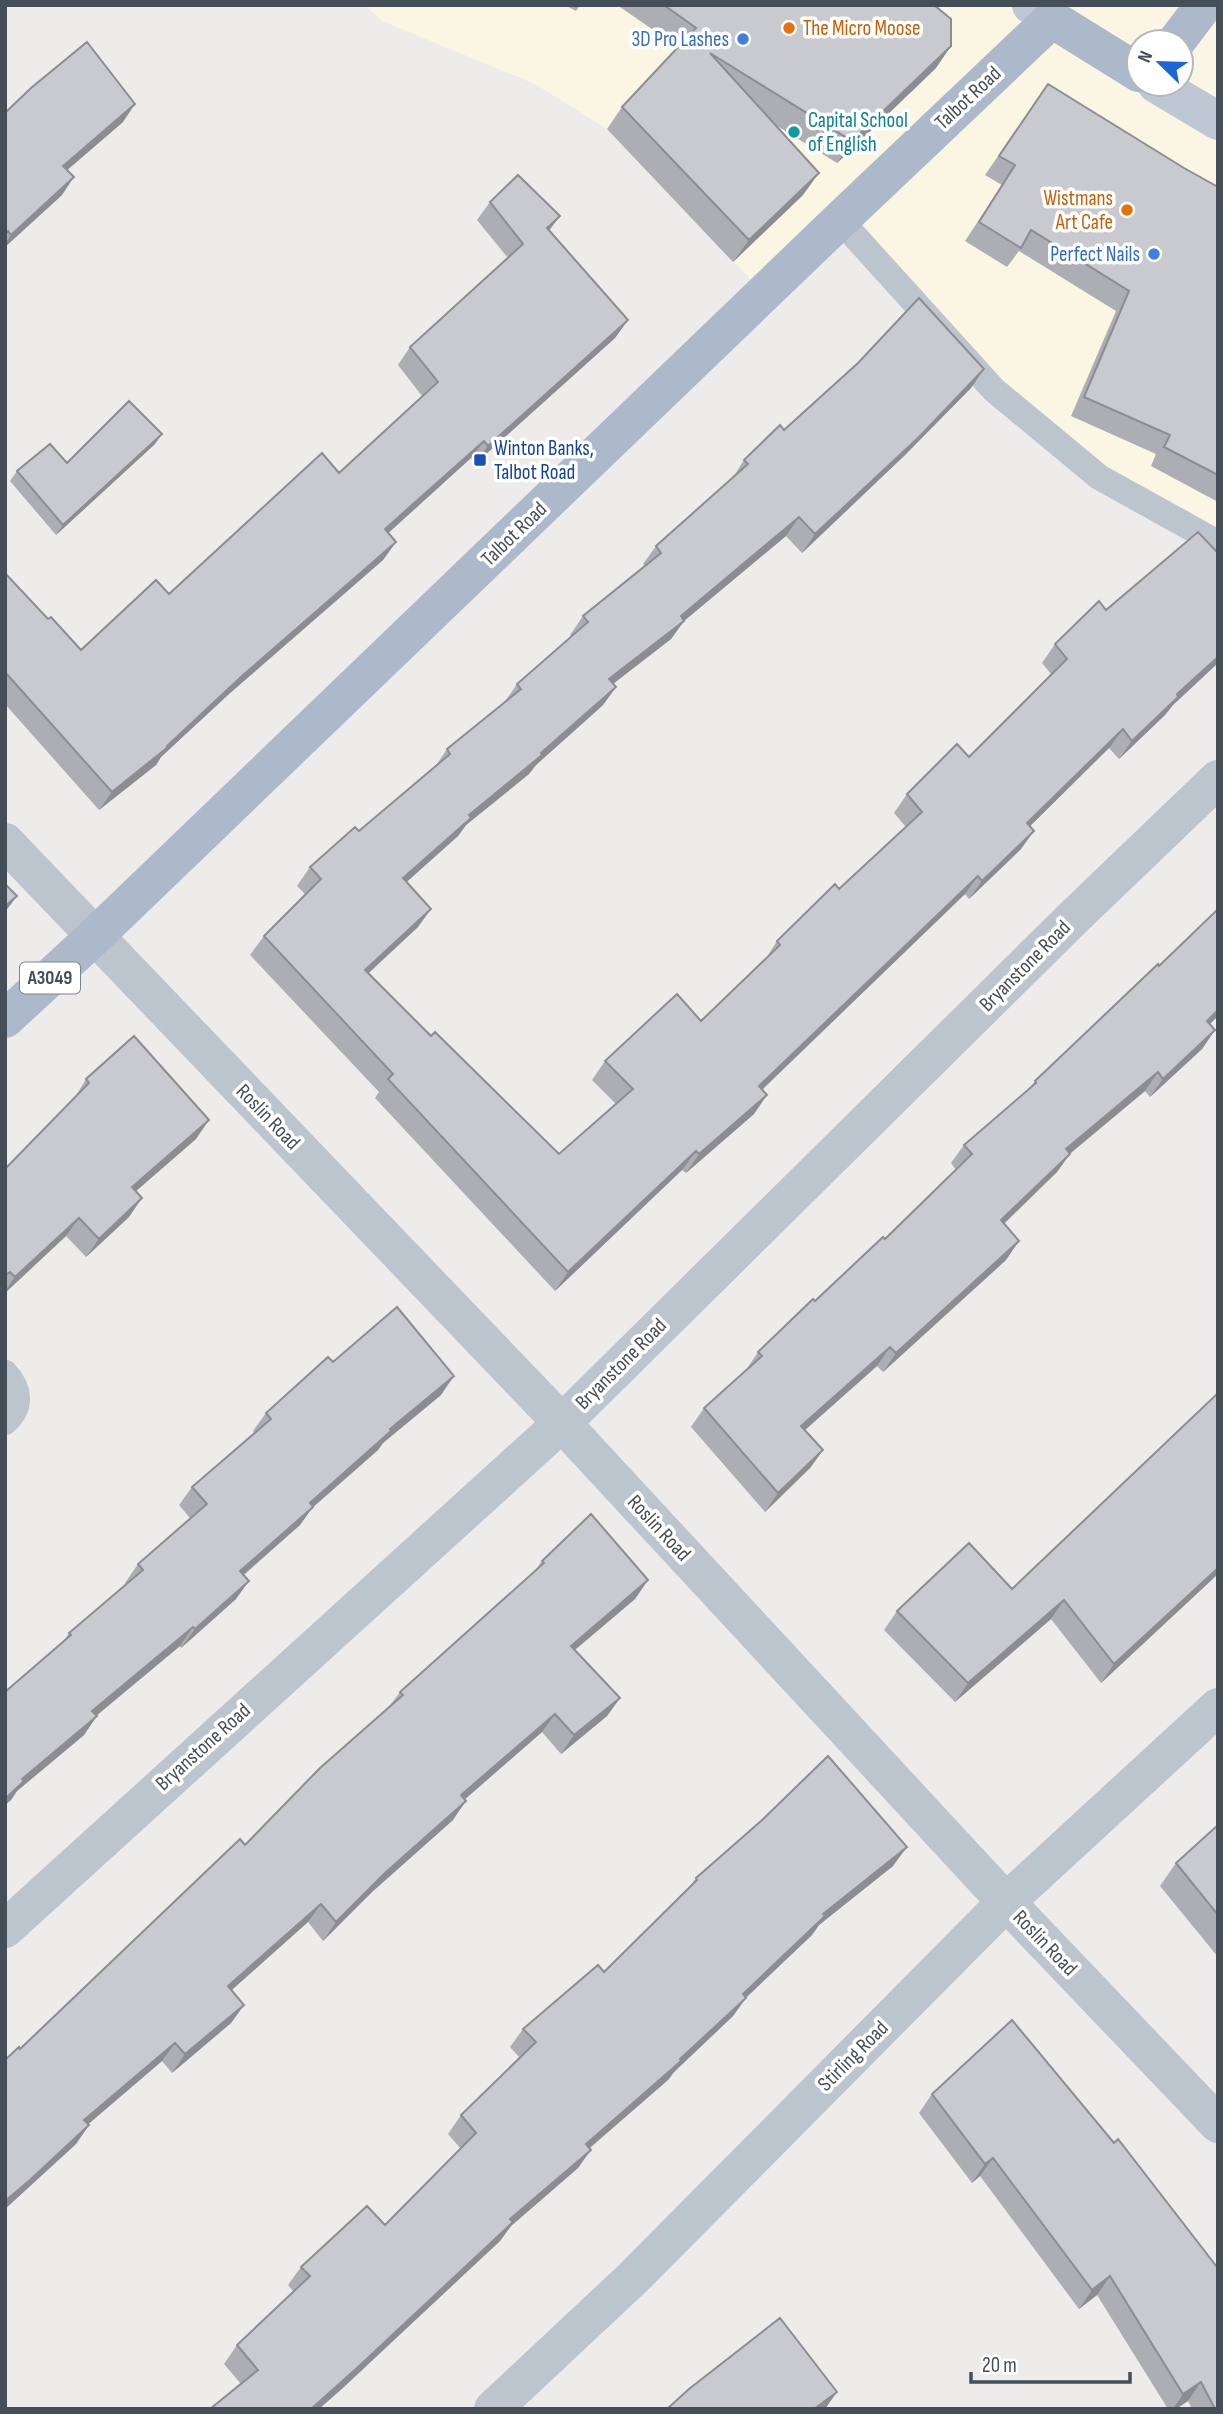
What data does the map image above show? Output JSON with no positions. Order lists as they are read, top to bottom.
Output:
{
  "streets": {
    "main road": ["Talbot Road", "A3049"],
    "street": ["Bryanstone Road", "Roslin Road", "Stirling Road"]
  },
  "crossings": [
    ["Talbot Road", "A3049"],
    ["Talbot Road", "Roslin Road"],
    ["Bryanstone Road", "Roslin Road"],
    ["Roslin Road", "Stirling Road"]
  ],
  "places": {
    "other": [
      "The Micro Moose",
      "3D Pro Lashes",
      "Capital School of English",
      "Wistmans Art Cafe",
      "Perfect Nails"
    ],
    "transit": ["Winton Banks, Talbot Road"]
  },
  "scale_bar": "20 m",
  "north": "top left"
}
